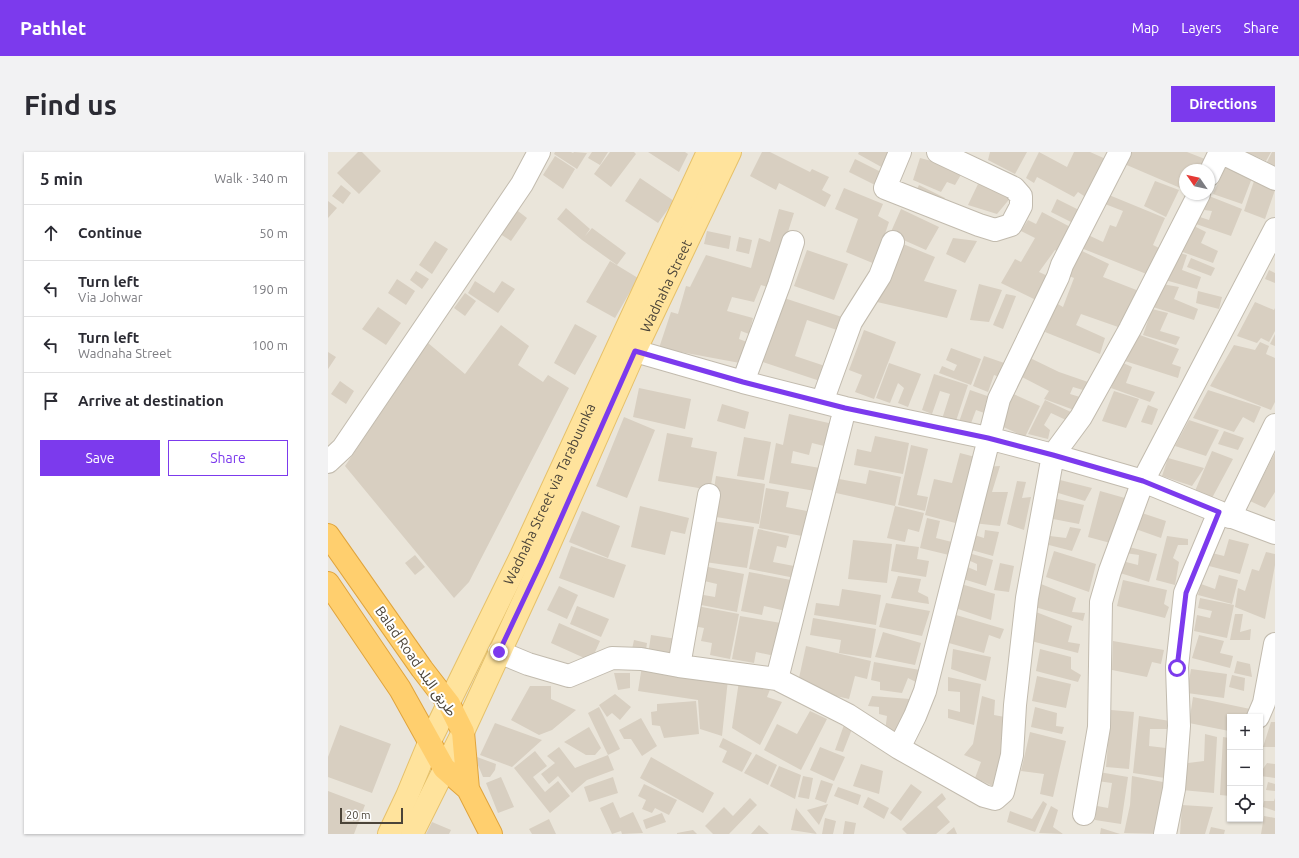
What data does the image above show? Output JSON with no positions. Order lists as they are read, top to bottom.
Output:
{
  "streets": {
    "highway": ["Balad Road طريق البلد"],
    "main road": ["Wadnaha Street", "Wadnaha Street via Tarabuunka"]
  },
  "crossings": [
    ["Wadnaha Street", "Balad Road طريق البلد"],
    ["Wadnaha Street via Tarabuunka", "Balad Road طريق البلد"]
  ],
  "scale_bar": "20 m",
  "north": "top left",
  "page": {
    "header": "Pathlet",
    "nav": ["Map", "Layers", "Share"],
    "buttons": [
      "Directions",
      ["Save", "Share"]
    ],
    "title": "Find us",
    "heading": ["5 min", "Walk · 340 m"],
    "list": [
      ["Continue", "50 m"],
      ["Turn left", "Via Johwar", "190 m"],
      ["Turn left", "Wadnaha Street", "100 m"],
      "Arrive at destination"
    ],
    "map_buttons": ["+", "−"],
    "scale": "20 m"
  }
}
